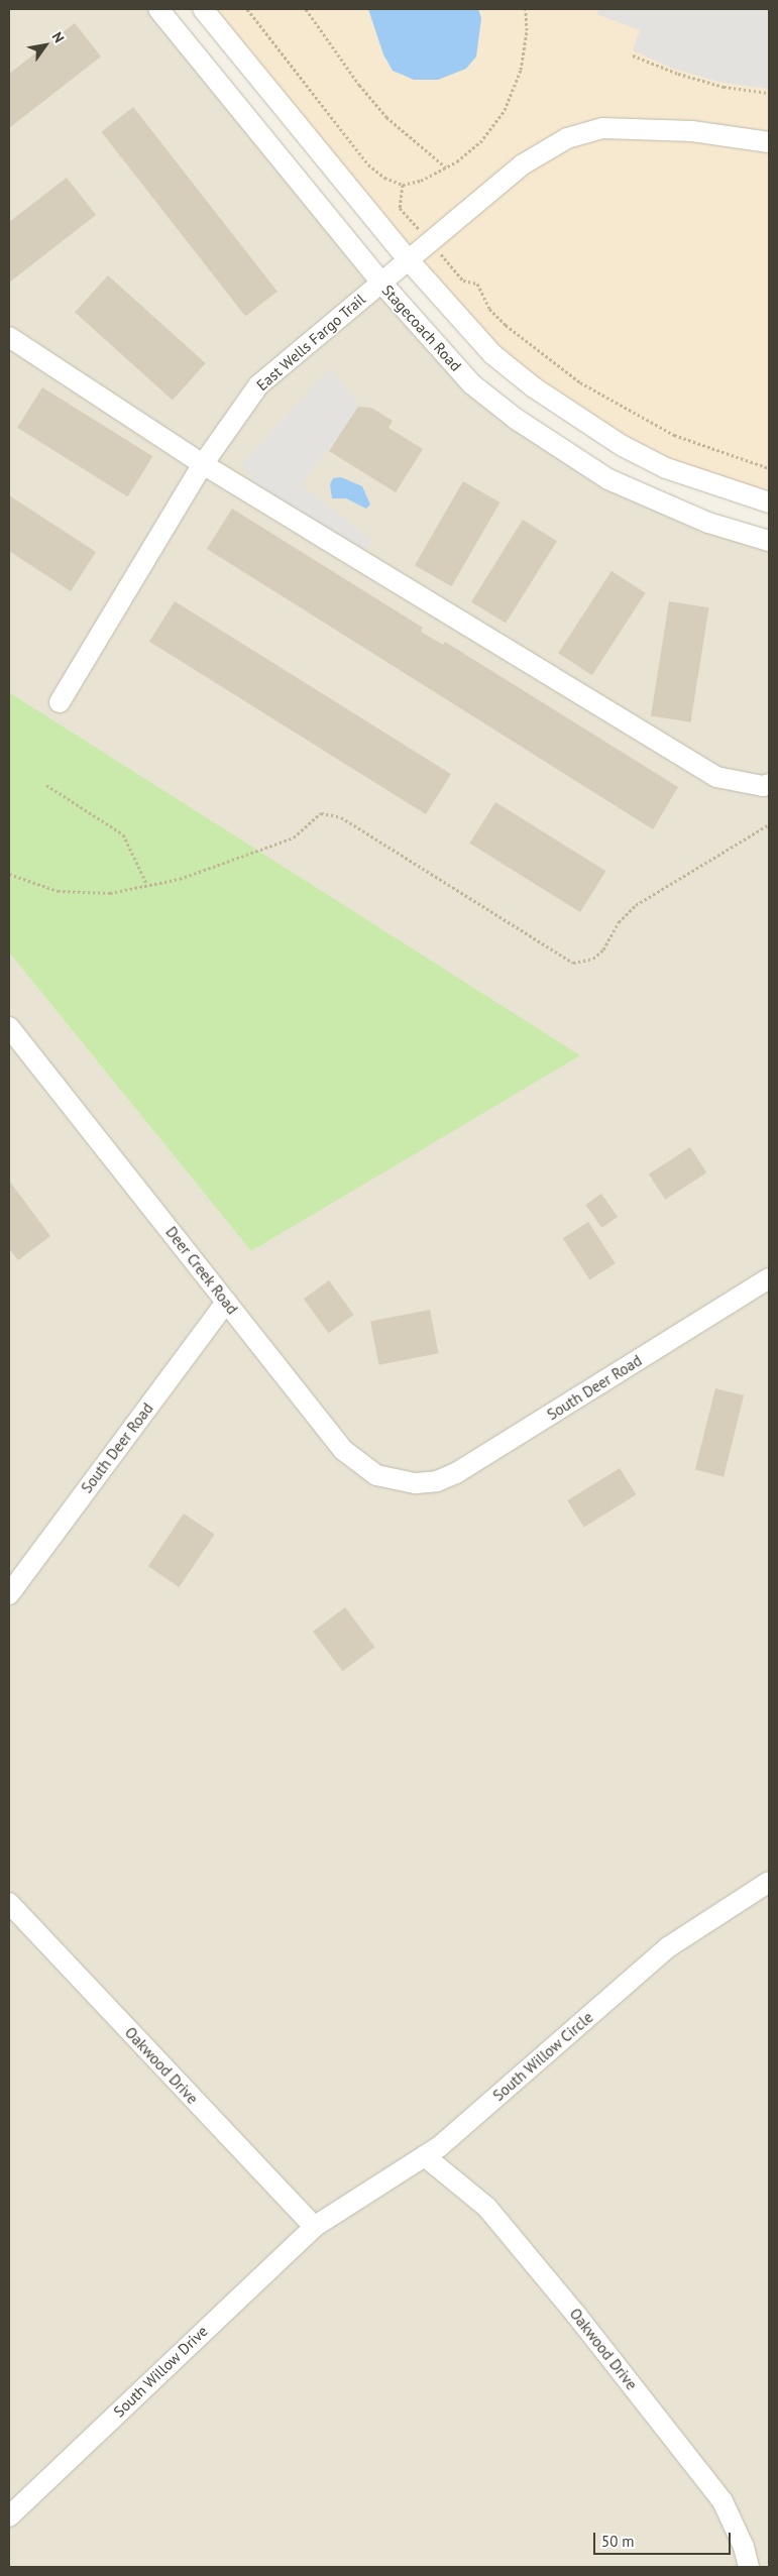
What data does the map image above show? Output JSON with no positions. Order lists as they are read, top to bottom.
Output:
{
  "streets": {
    "street": [
      "Stagecoach Road",
      "East Wells Fargo Trail",
      "Deer Creek Road",
      "South Deer Road",
      "South Willow Circle",
      "Oakwood Drive",
      "South Willow Drive"
    ]
  },
  "crossings": [
    ["Stagecoach Road", "East Wells Fargo Trail"],
    ["Deer Creek Road", "South Deer Road"],
    ["South Willow Circle", "Oakwood Drive"],
    ["South Willow Circle", "South Willow Drive"],
    ["Oakwood Drive", "South Willow Drive"]
  ],
  "scale_bar": "50 m",
  "north": "top right"
}
